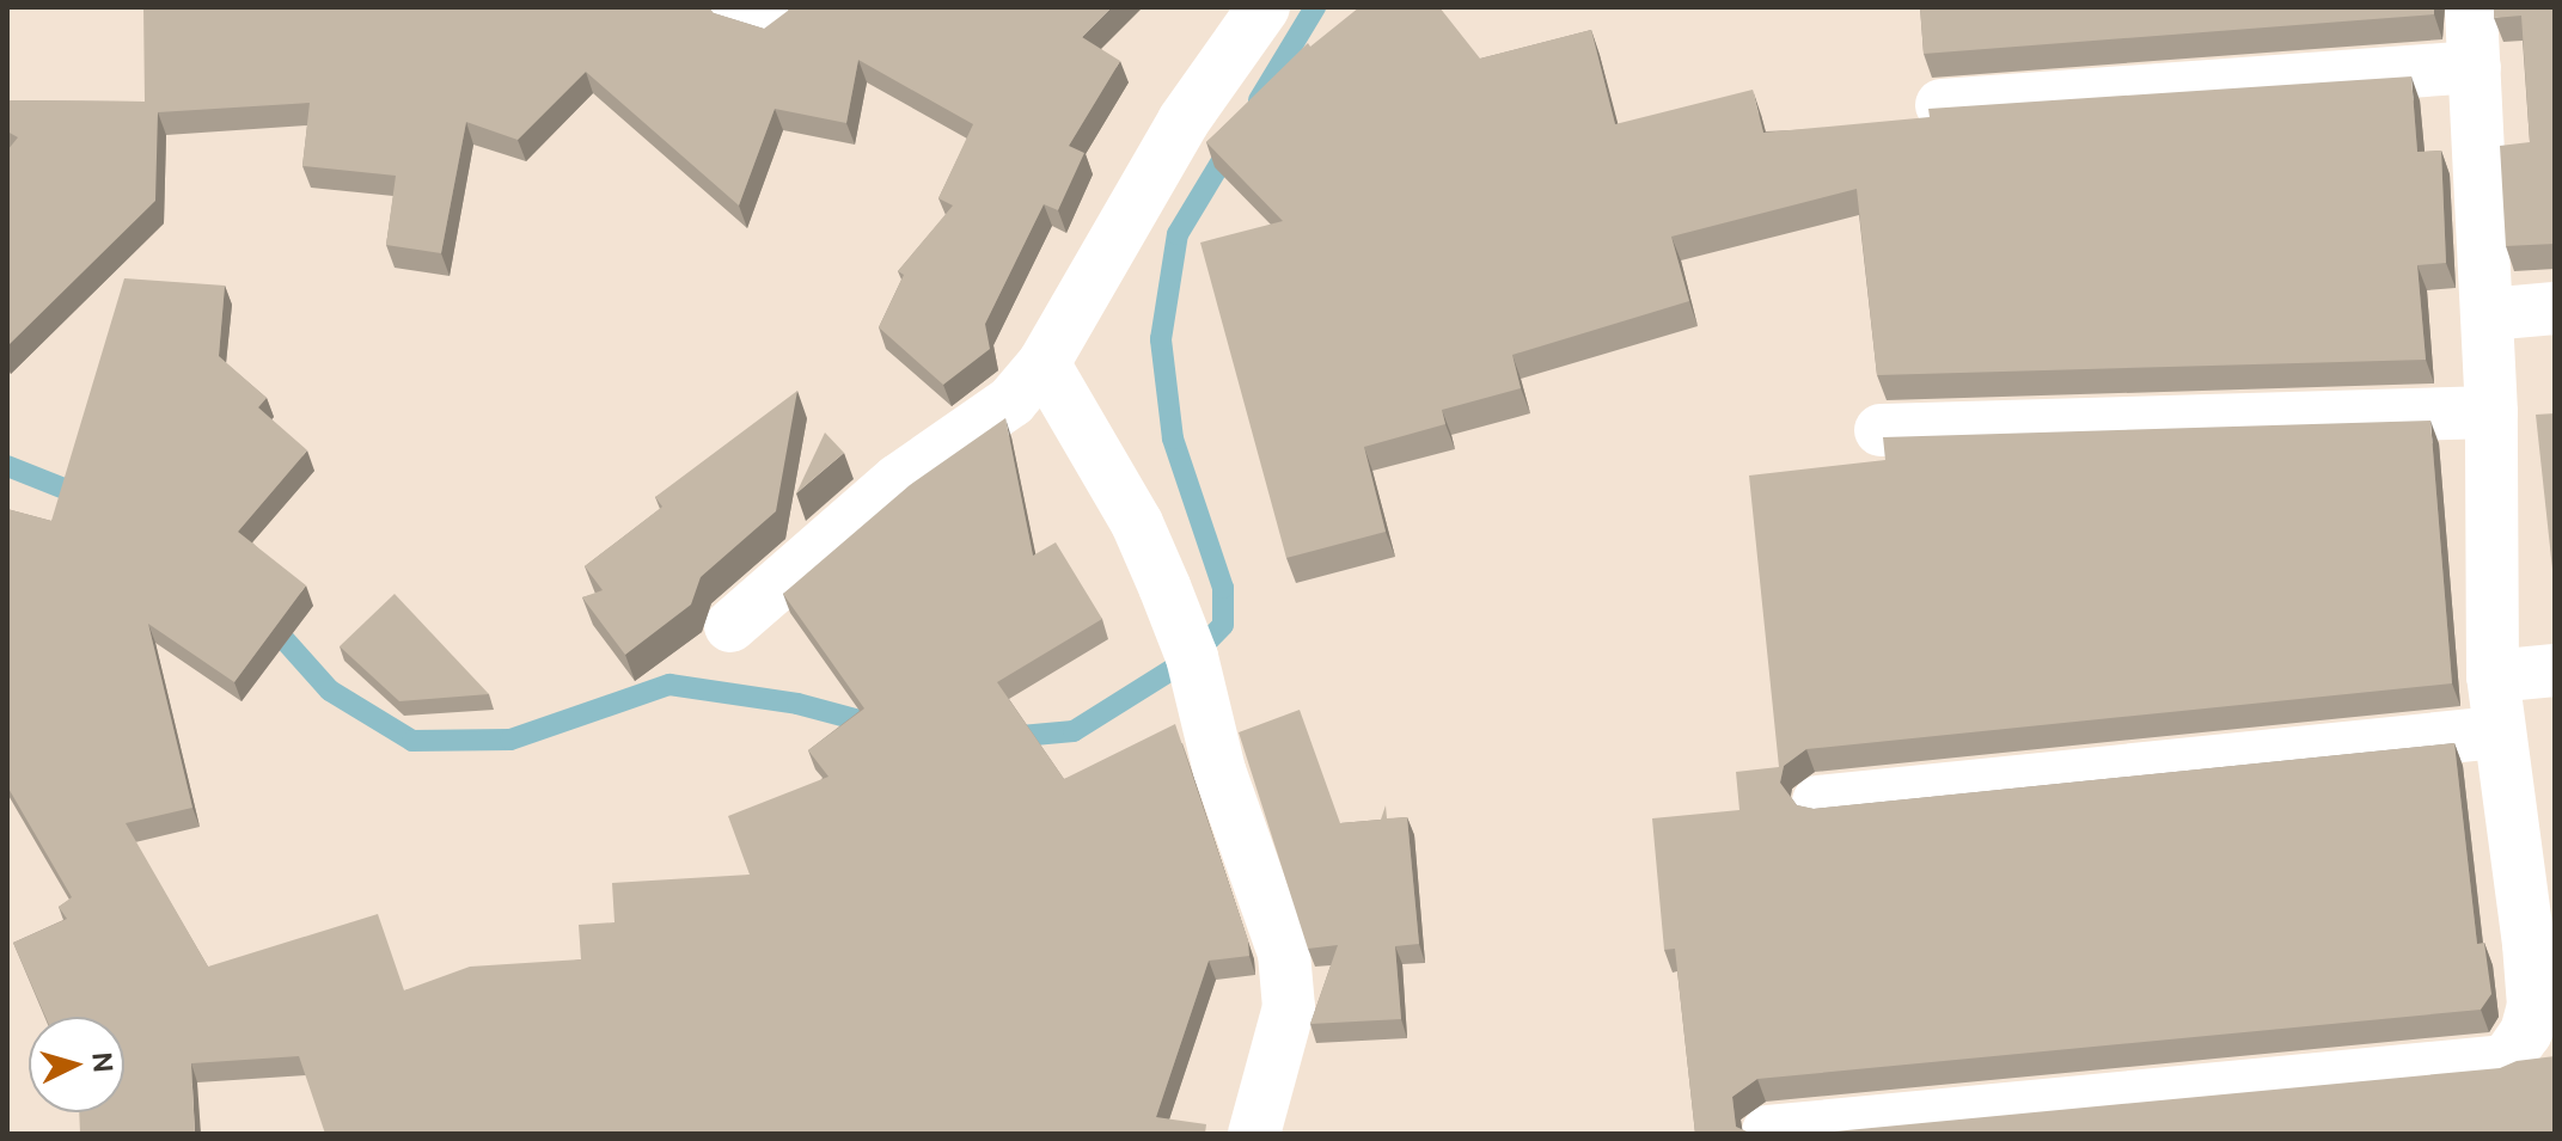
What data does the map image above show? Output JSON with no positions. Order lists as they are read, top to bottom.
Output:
{
  "north": "right"
}
